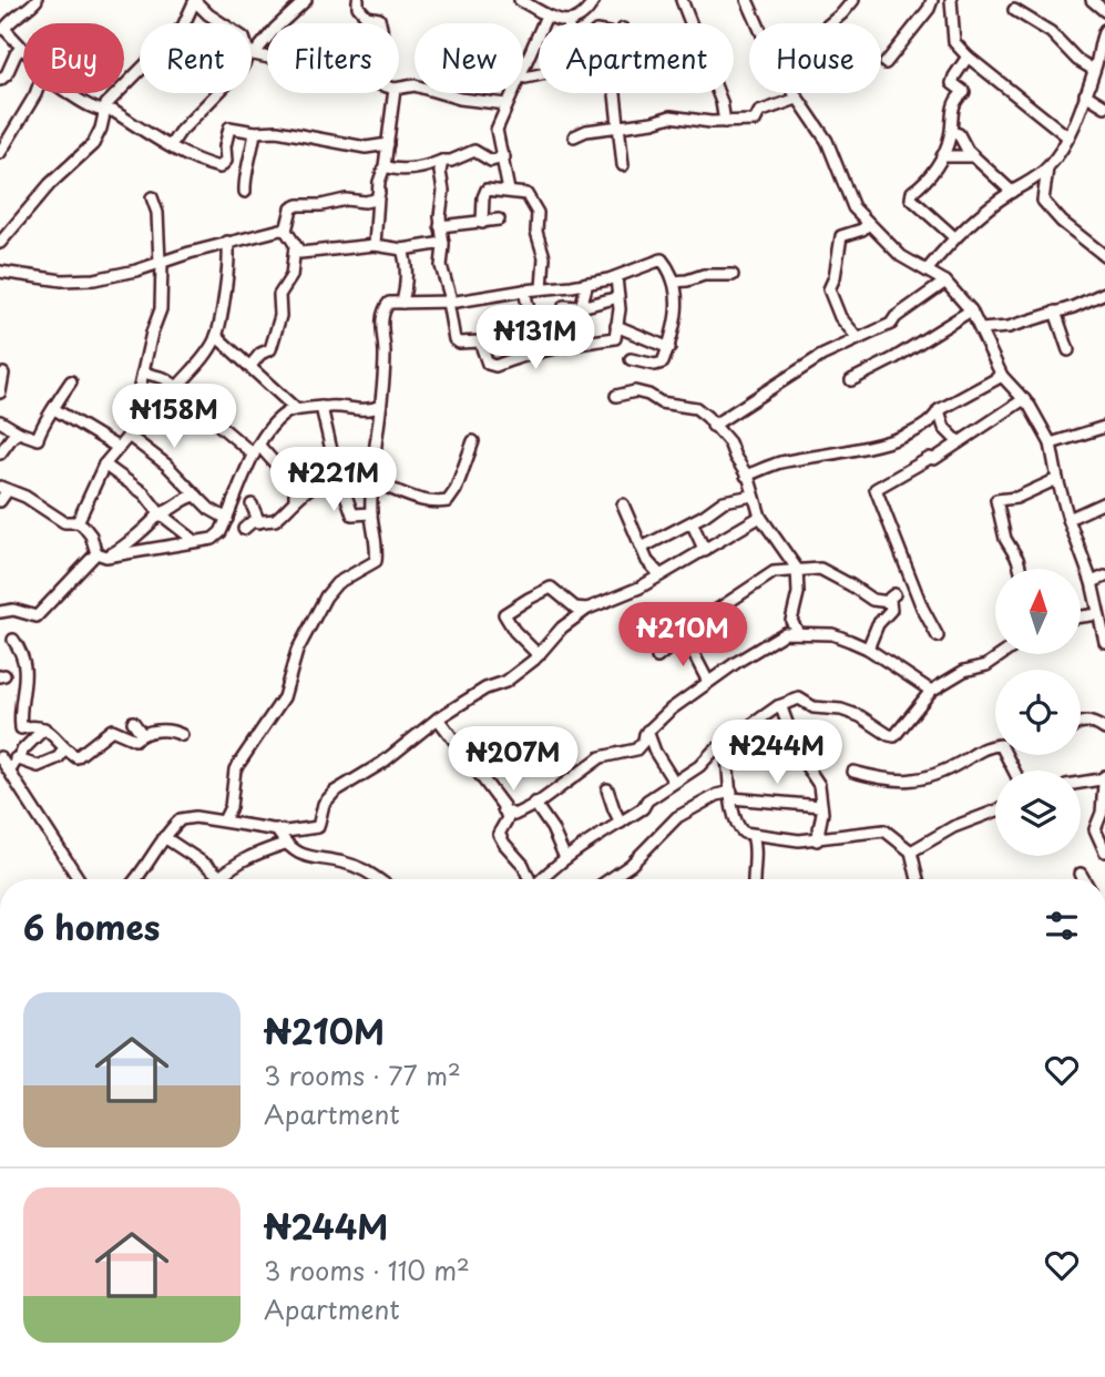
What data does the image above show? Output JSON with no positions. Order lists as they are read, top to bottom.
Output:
{
  "north": "top",
  "page": {
    "chip": [
      "Buy",
      "Rent",
      "Filters",
      "New",
      "Apartment",
      "House"
    ],
    "price": [
      "₦131M",
      "₦158M",
      "₦221M",
      "₦210M",
      "₦244M",
      "₦207M"
    ],
    "heading": "6 homes",
    "list": [
      {
        "name": "₦210M",
        "note": "3 rooms · 77 m² · Apartment"
      },
      {
        "name": "₦244M",
        "note": "3 rooms · 110 m² · Apartment"
      }
    ]
  }
}
